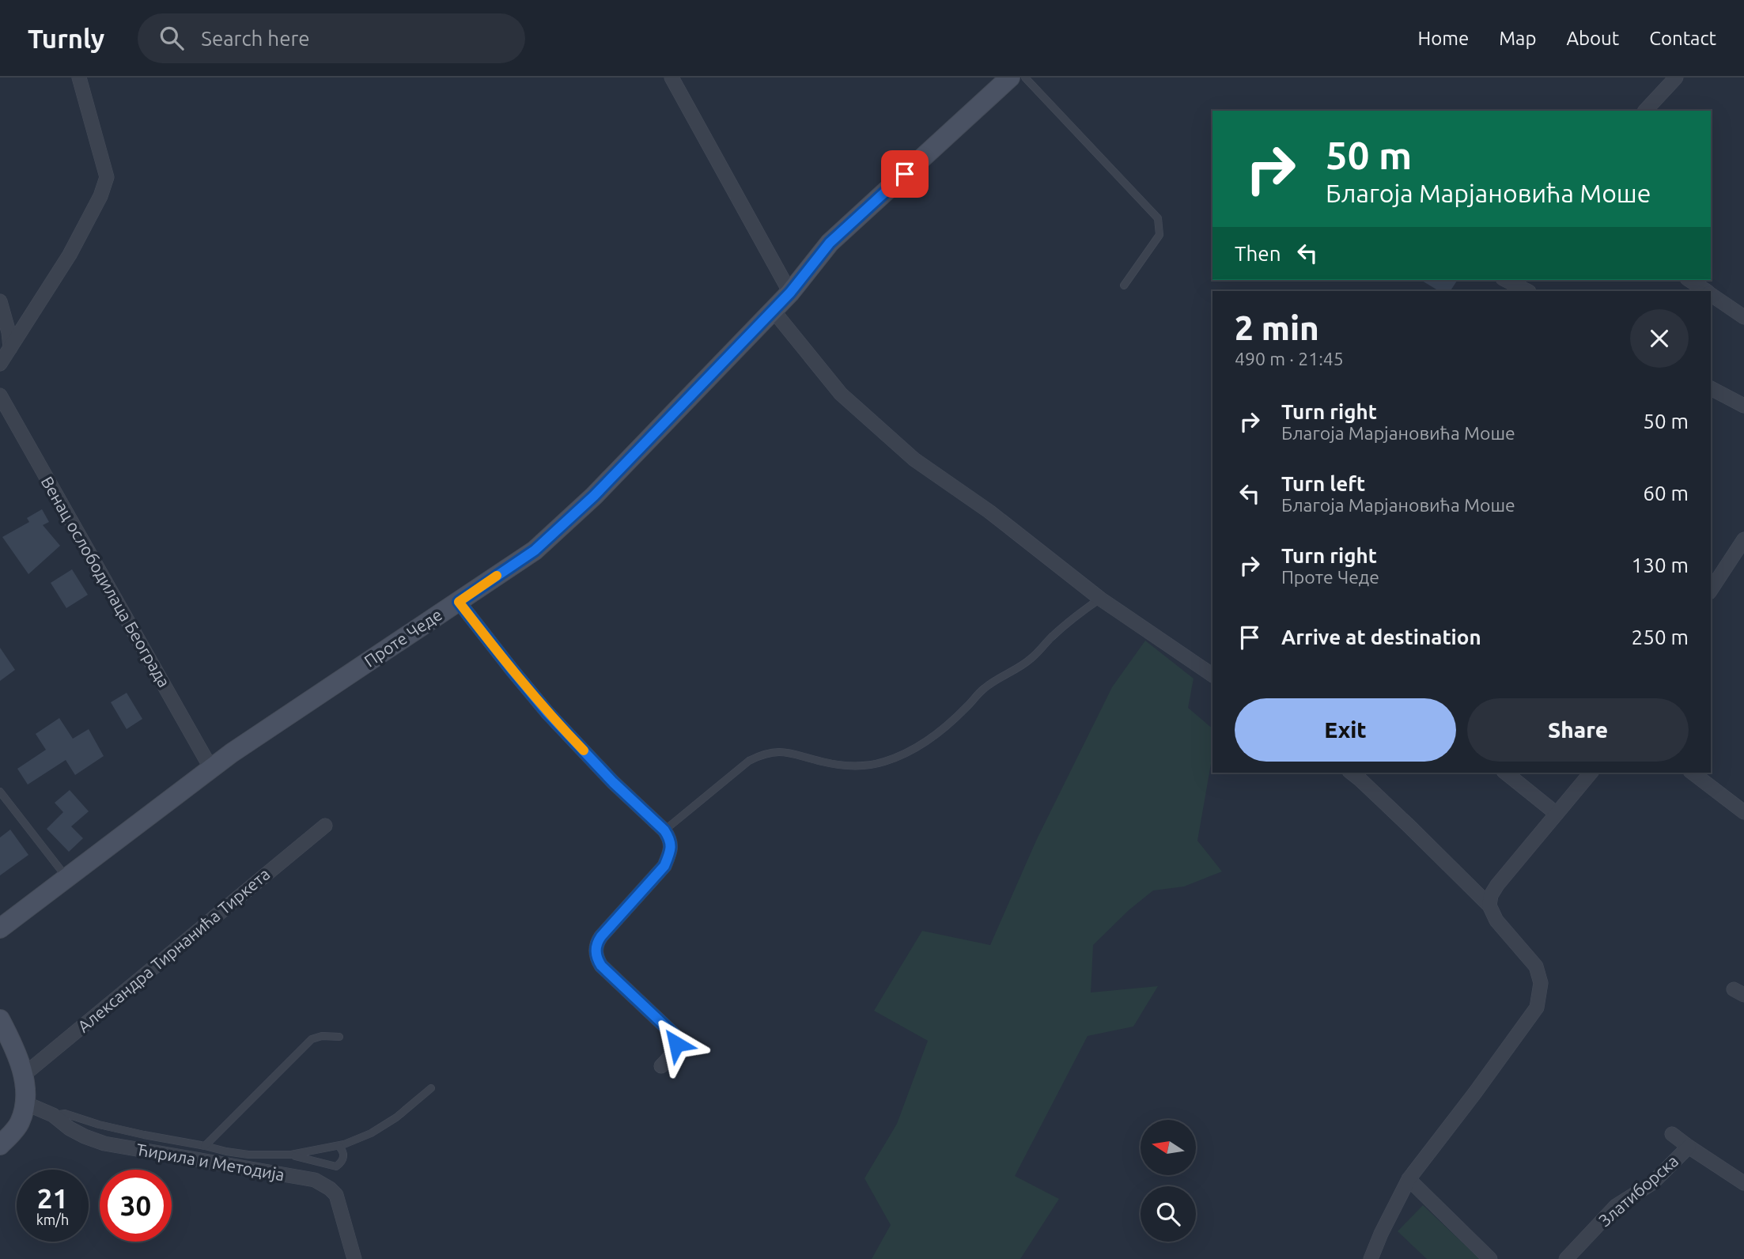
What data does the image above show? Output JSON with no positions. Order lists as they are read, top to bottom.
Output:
{
  "streets": {
    "street": [
      "Венац ослободилаца Београда",
      "Проте Чеде",
      "Александра Тирнанића Тиркета",
      "Ћирила и Методија",
      "Златиборска"
    ]
  },
  "crossings": [
    ["Венац ослободилаца Београда", "Проте Чеде"]
  ],
  "north": "left",
  "page": {
    "header": "Turnly",
    "search": "Search here",
    "nav": [
      "Home",
      "Map",
      "About",
      "Contact"
    ],
    "turn": ["50 m", "Благоја Марјановића Моше"],
    "then": "Then",
    "heading": ["2 min", "490 m · 21:45"],
    "list": [
      {
        "name": "Turn right",
        "note": "Благоја Марјановића Моше",
        "value": "50 m"
      },
      {
        "name": "Turn left",
        "note": "Благоја Марјановића Моше",
        "value": "60 m"
      },
      {
        "name": "Turn right",
        "note": "Проте Чеде",
        "value": "130 m"
      },
      {
        "name": "Arrive at destination",
        "value": "250 m"
      }
    ],
    "buttons": ["Exit", "Share"],
    "speed": "21 km/h",
    "limit": "30"
  }
}
